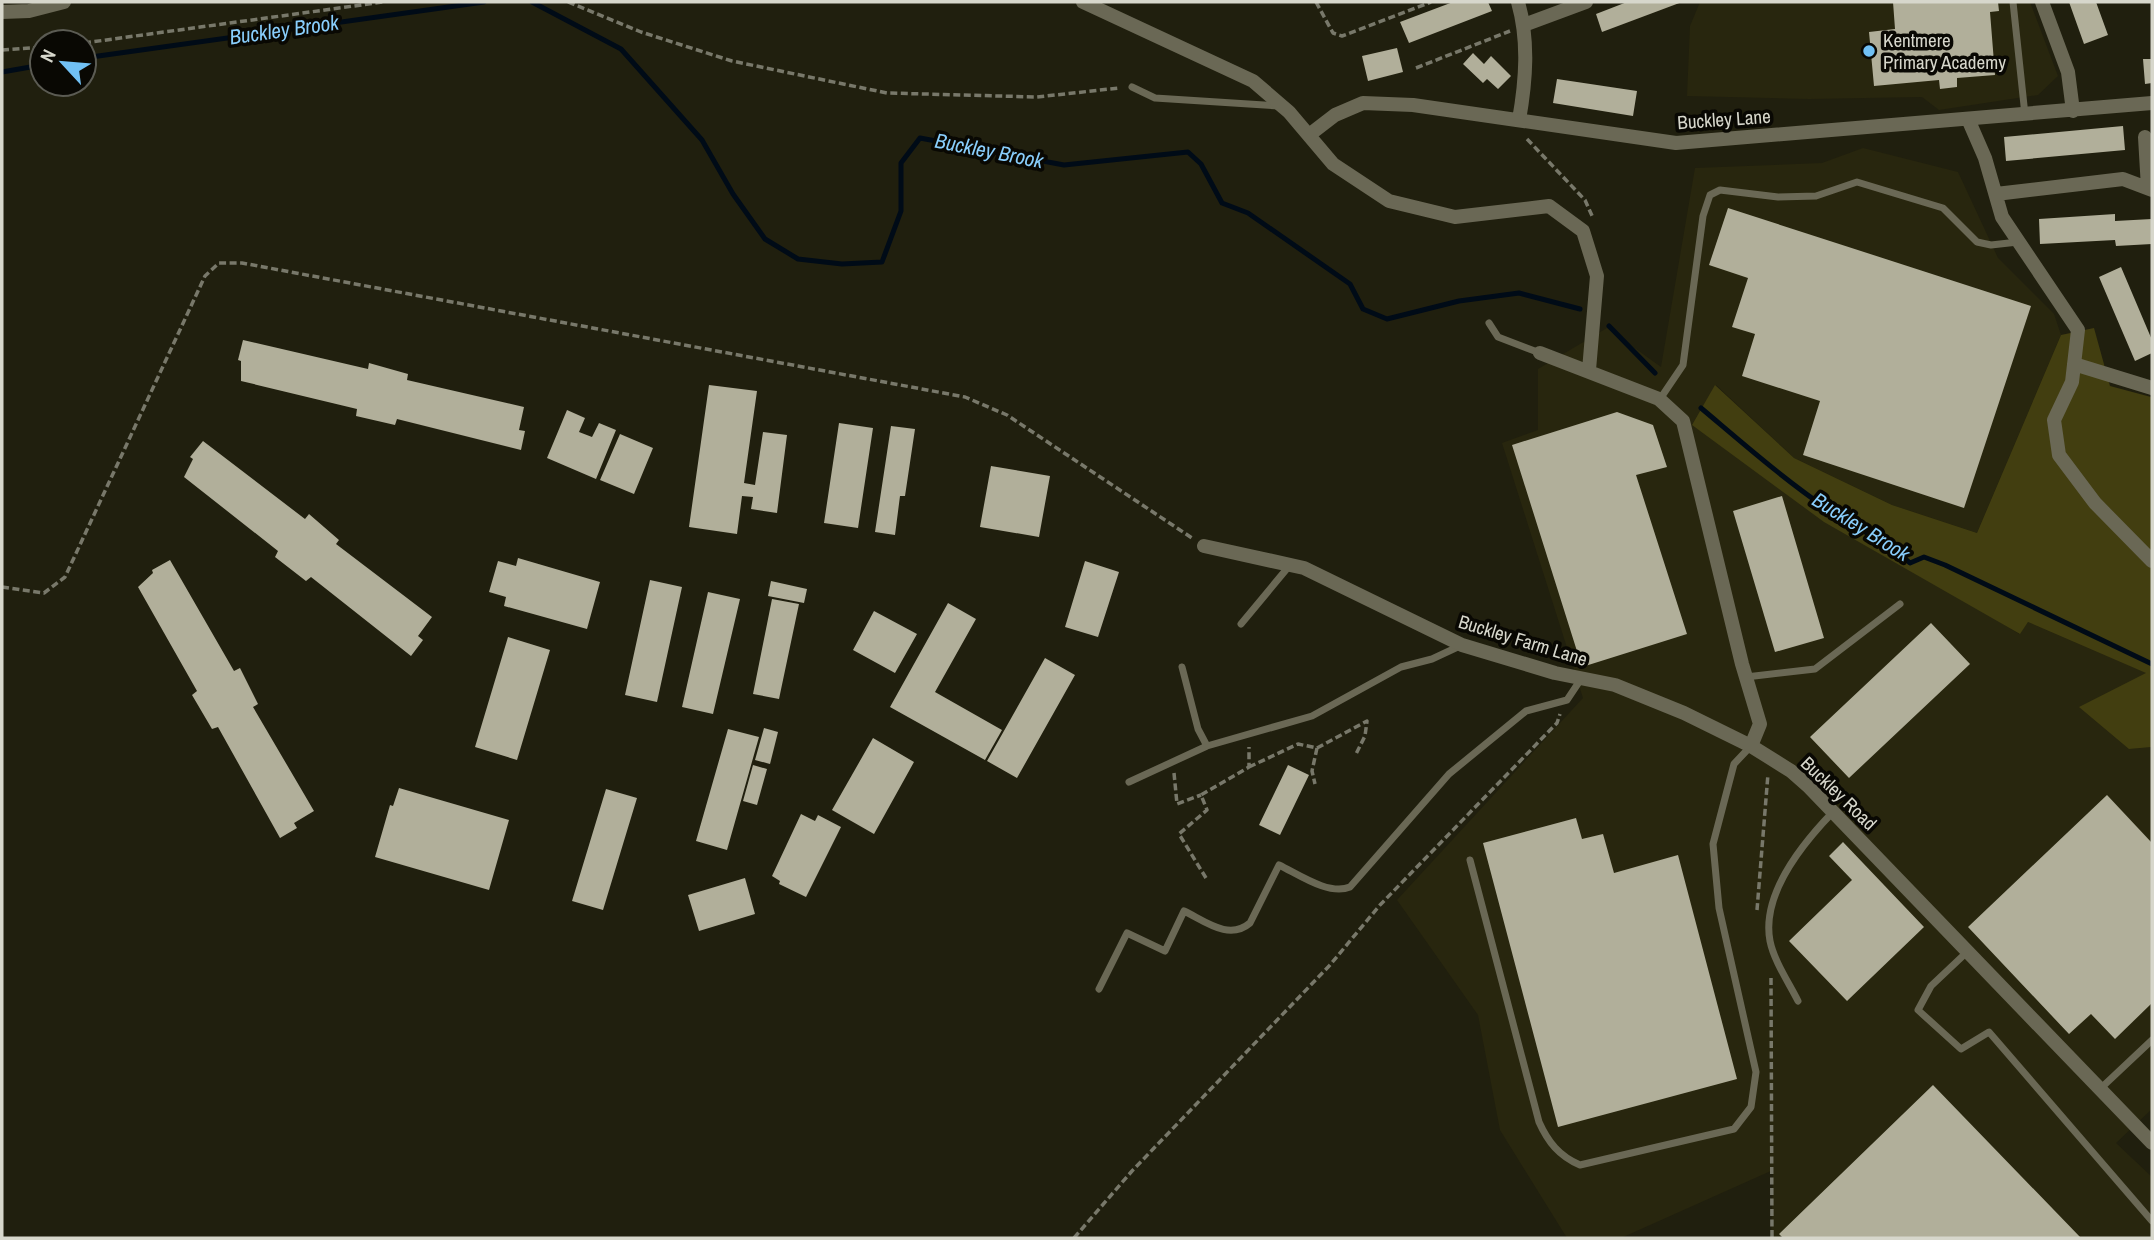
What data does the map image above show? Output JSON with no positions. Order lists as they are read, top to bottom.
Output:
{
  "streets": {
    "street": ["Buckley Lane", "Buckley Farm Lane", "Buckley Road"]
  },
  "crossings": [
    ["Buckley Farm Lane", "Buckley Road"]
  ],
  "water": ["Buckley Brook"],
  "places": ["Kentmere Primary Academy"],
  "north": "top left"
}
